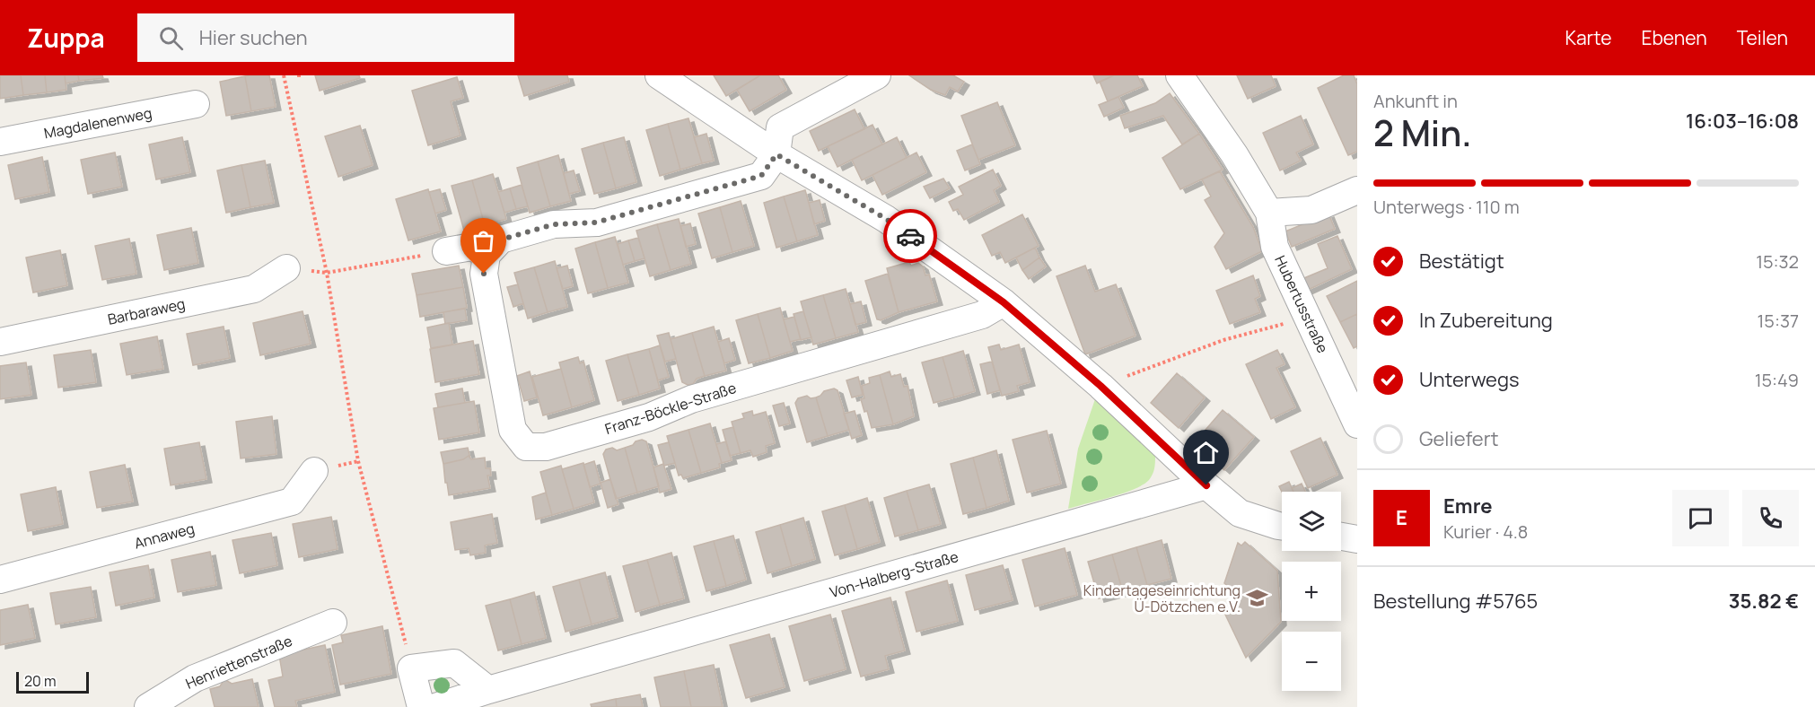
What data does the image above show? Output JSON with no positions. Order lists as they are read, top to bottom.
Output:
{
  "streets": {
    "street": [
      "Magdalenenweg",
      "Hubertusstraße",
      "Barbaraweg",
      "Franz-Böckle-Straße",
      "Annaweg",
      "Von-Halberg-Straße",
      "Henriettenstraße"
    ]
  },
  "places": {
    "school or university": ["Kindertageseinrichtung Ü-Dötzchen e.V."]
  },
  "scale_bar": "20 m",
  "page": {
    "header": "Zuppa",
    "search": "Hier suchen",
    "nav": ["Karte", "Ebenen", "Teilen"],
    "heading": ["2 Min.", "Ankunft in", "16:03–16:08"],
    "panel": [
      "Emre",
      "Kurier · 4.8",
      "Bestellung #5765",
      "35.82 €"
    ],
    "bar": "Unterwegs · 110 m",
    "list": [
      ["Bestätigt", "15:32"],
      ["In Zubereitung", "15:37"],
      ["Unterwegs", "15:49"],
      "Geliefert"
    ],
    "round": "E",
    "map_buttons": ["+", "−"],
    "scale": "20 m"
  }
}
